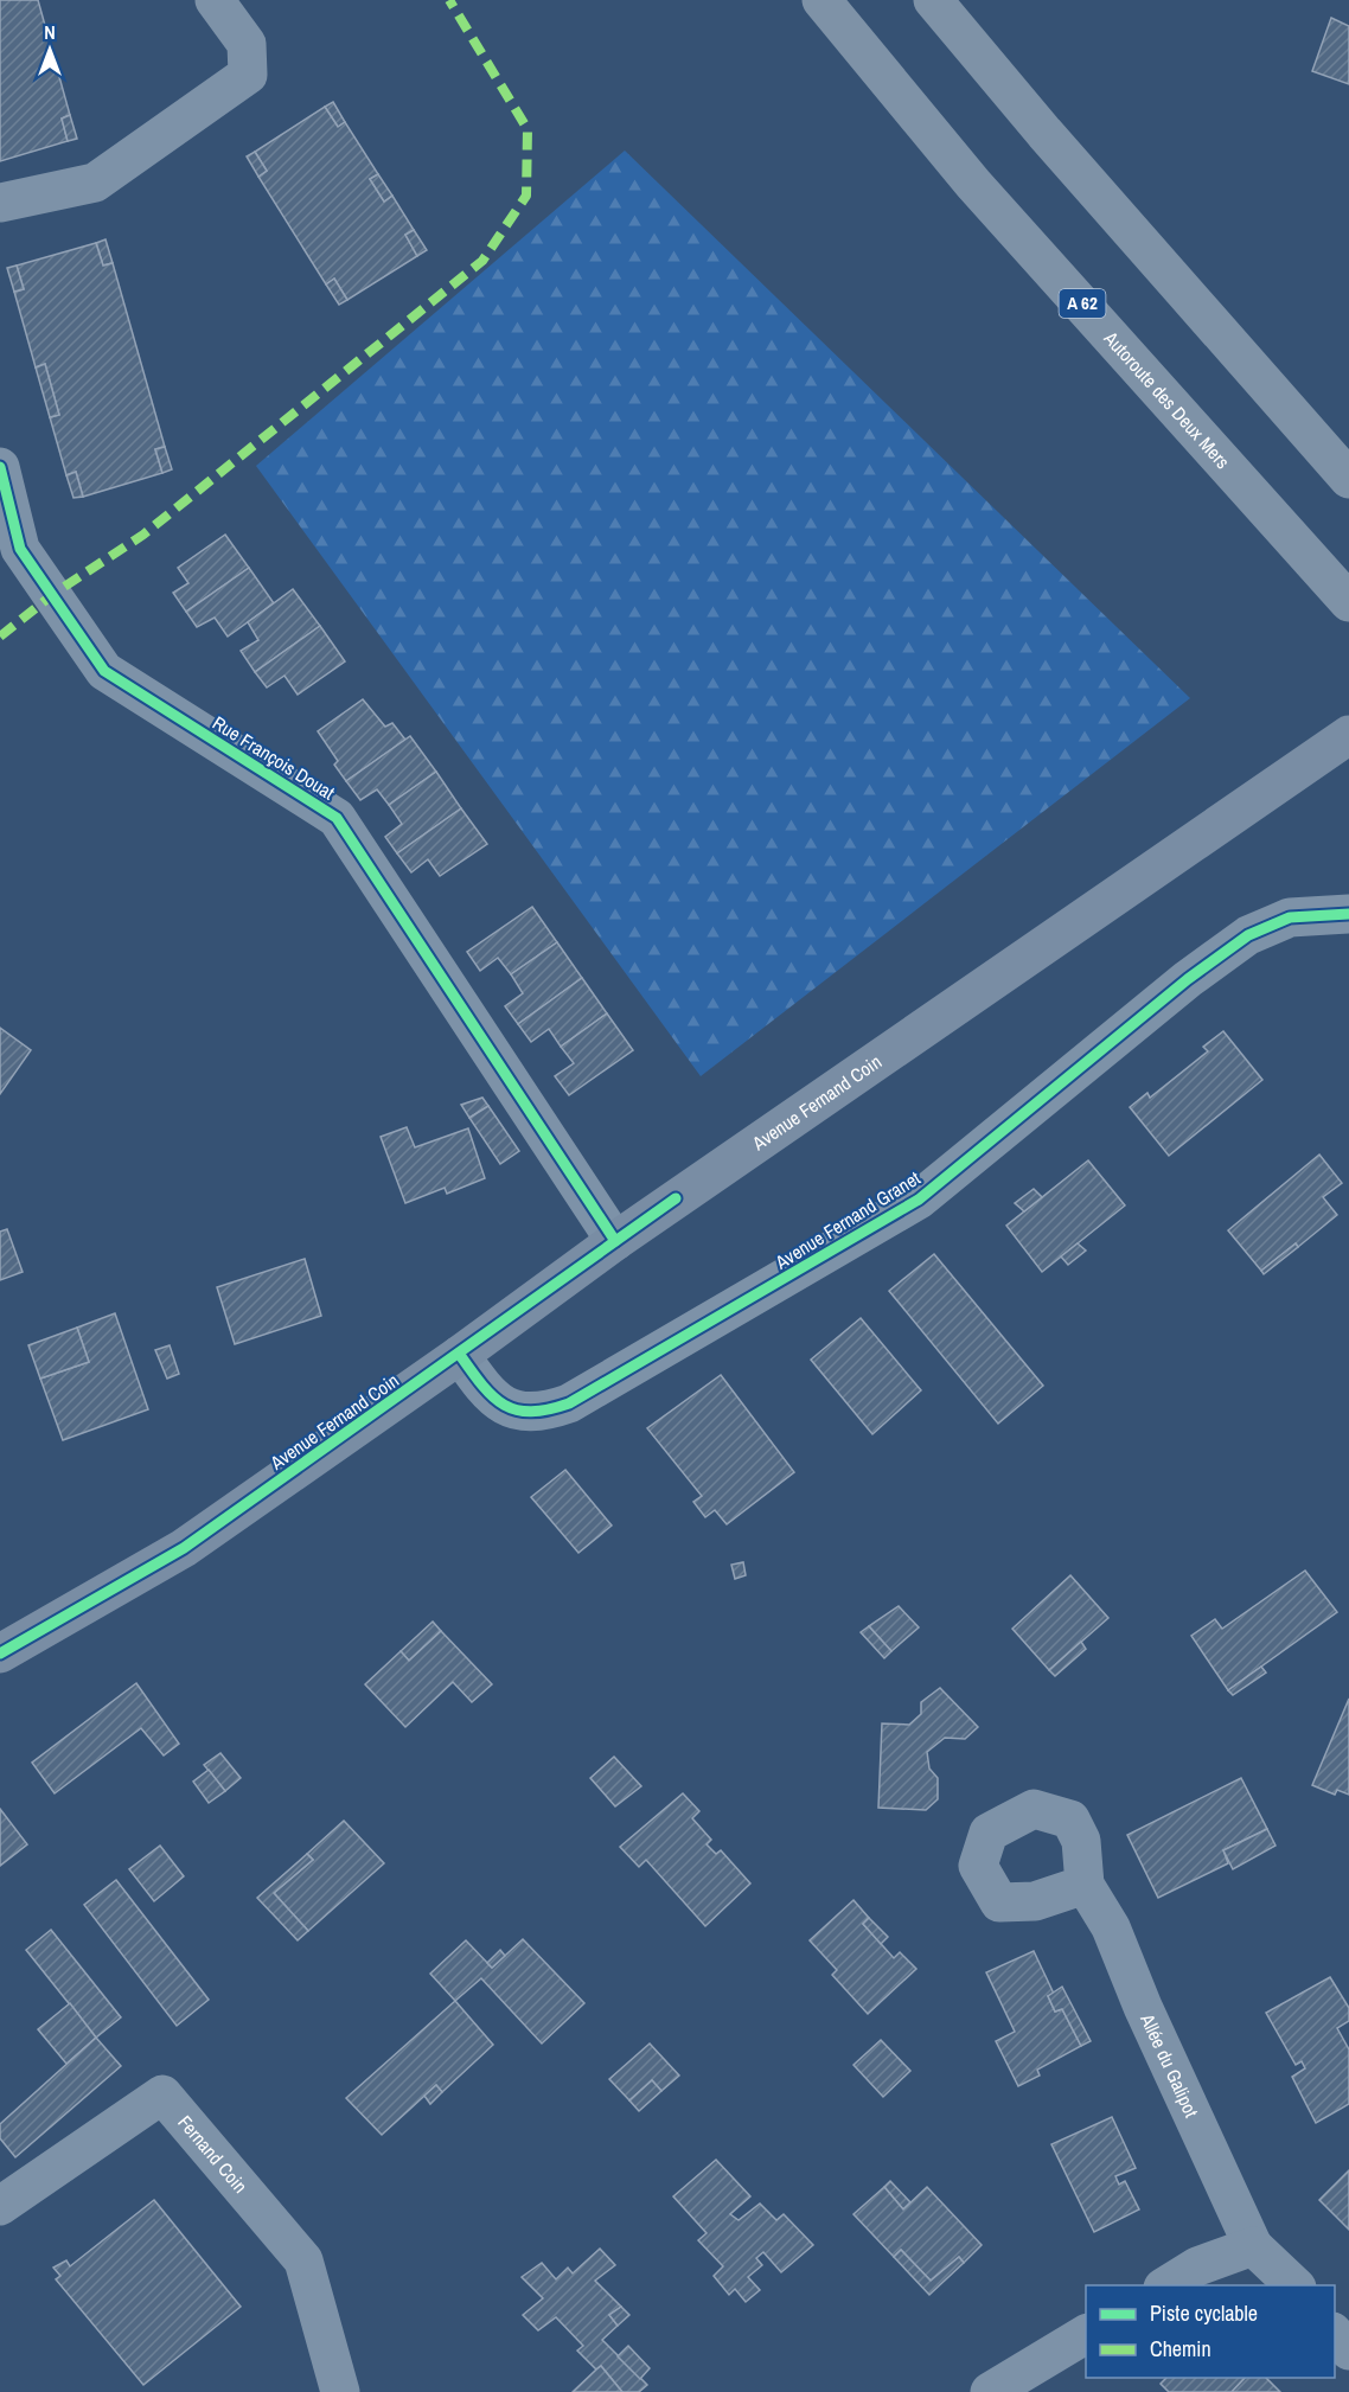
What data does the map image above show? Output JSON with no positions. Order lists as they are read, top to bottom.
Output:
{
  "streets": {
    "highway": ["A 62", "Autoroute des Deux Mers"],
    "main road": ["Avenue Fernand Coin"],
    "street": [
      "Rue François Douat",
      "Avenue Fernand Granet",
      "Allée du Galipot",
      "Fernand Coin"
    ]
  },
  "crossings": [
    ["Rue François Douat", "Avenue Fernand Coin"],
    ["Avenue Fernand Coin", "Avenue Fernand Granet"]
  ],
  "legend": ["Piste cyclable", "Chemin"],
  "north": "top"
}
